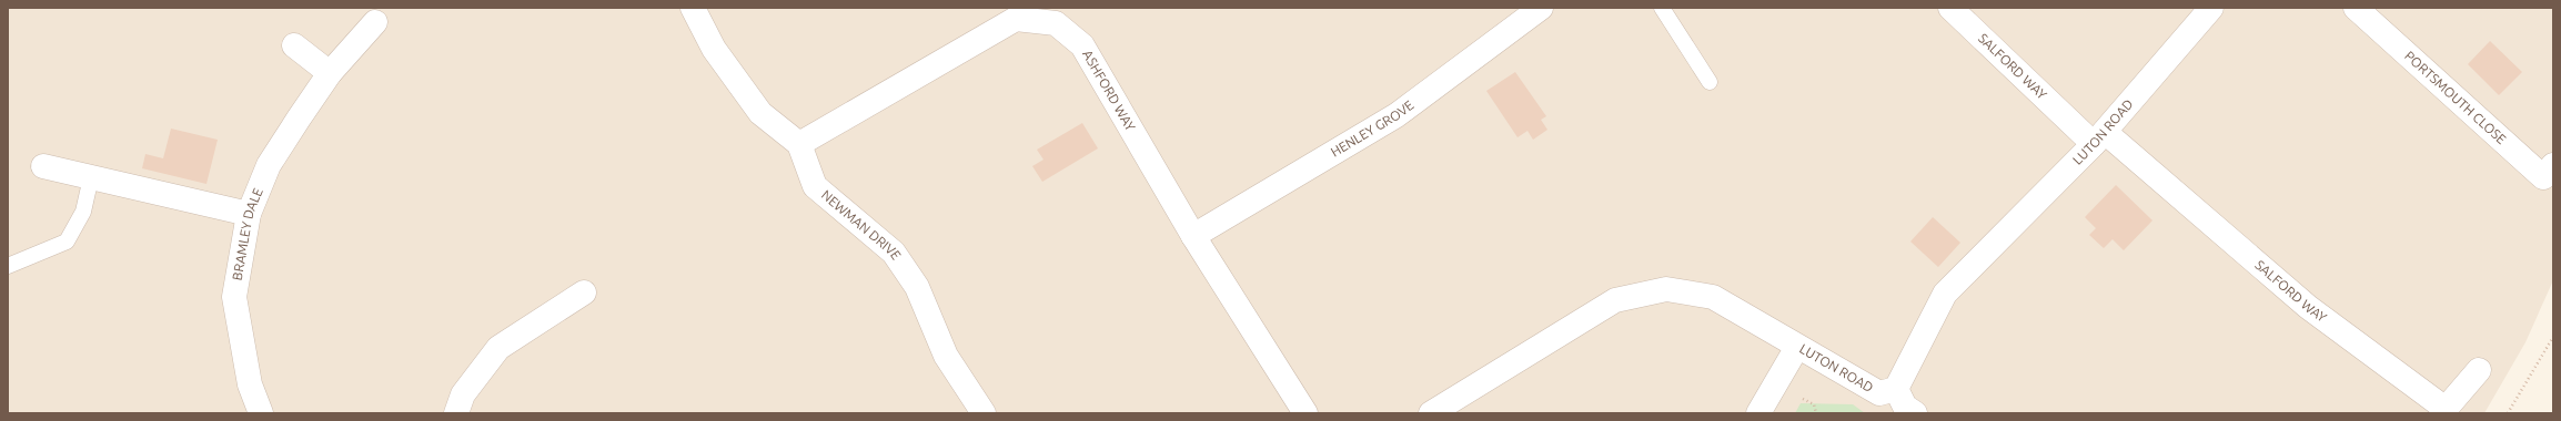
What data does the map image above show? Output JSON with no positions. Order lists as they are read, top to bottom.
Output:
{
  "streets": {
    "street": [
      "SALFORD WAY",
      "ASHFORD WAY",
      "PORTSMOUTH CLOSE",
      "HENLEY GROVE",
      "LUTON ROAD",
      "NEWMAN DRIVE",
      "BRAMLEY DALE"
    ]
  },
  "crossings": [
    ["SALFORD WAY", "LUTON ROAD"],
    ["ASHFORD WAY", "HENLEY GROVE"],
    ["ASHFORD WAY", "NEWMAN DRIVE"]
  ]
}
